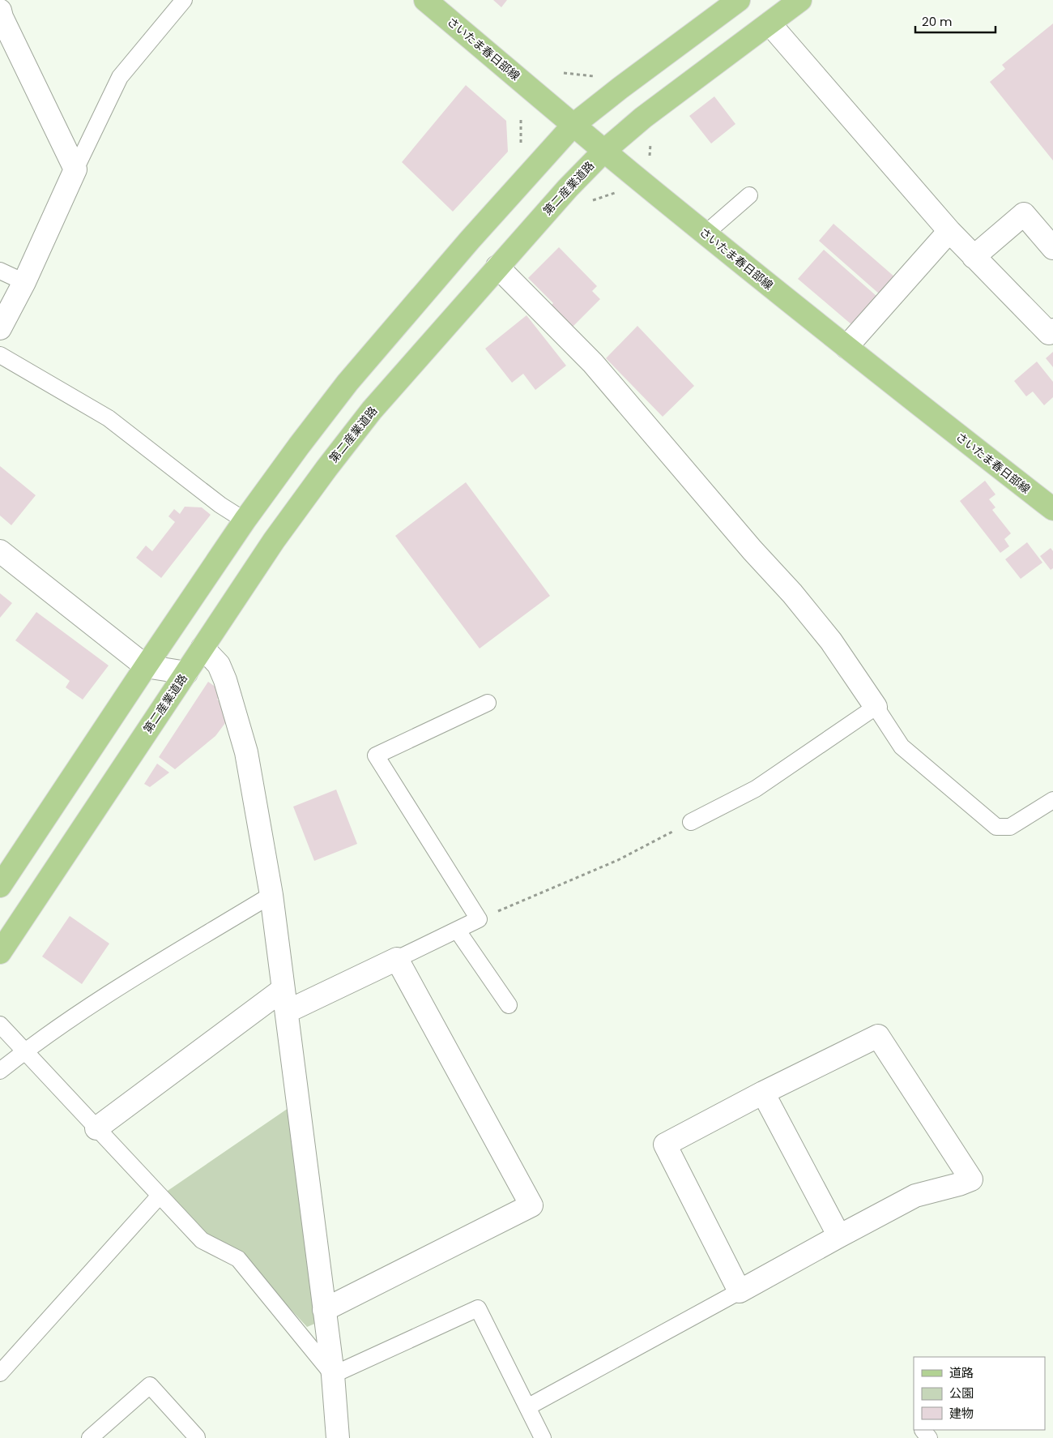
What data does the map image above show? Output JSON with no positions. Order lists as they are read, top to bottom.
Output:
{
  "streets": {
    "main road": ["さいたま春日部線", "第二産業道路"]
  },
  "crossings": [
    ["さいたま春日部線", "第二産業道路"]
  ],
  "legend": ["道路", "公園", "建物"],
  "scale_bar": "20 m"
}
